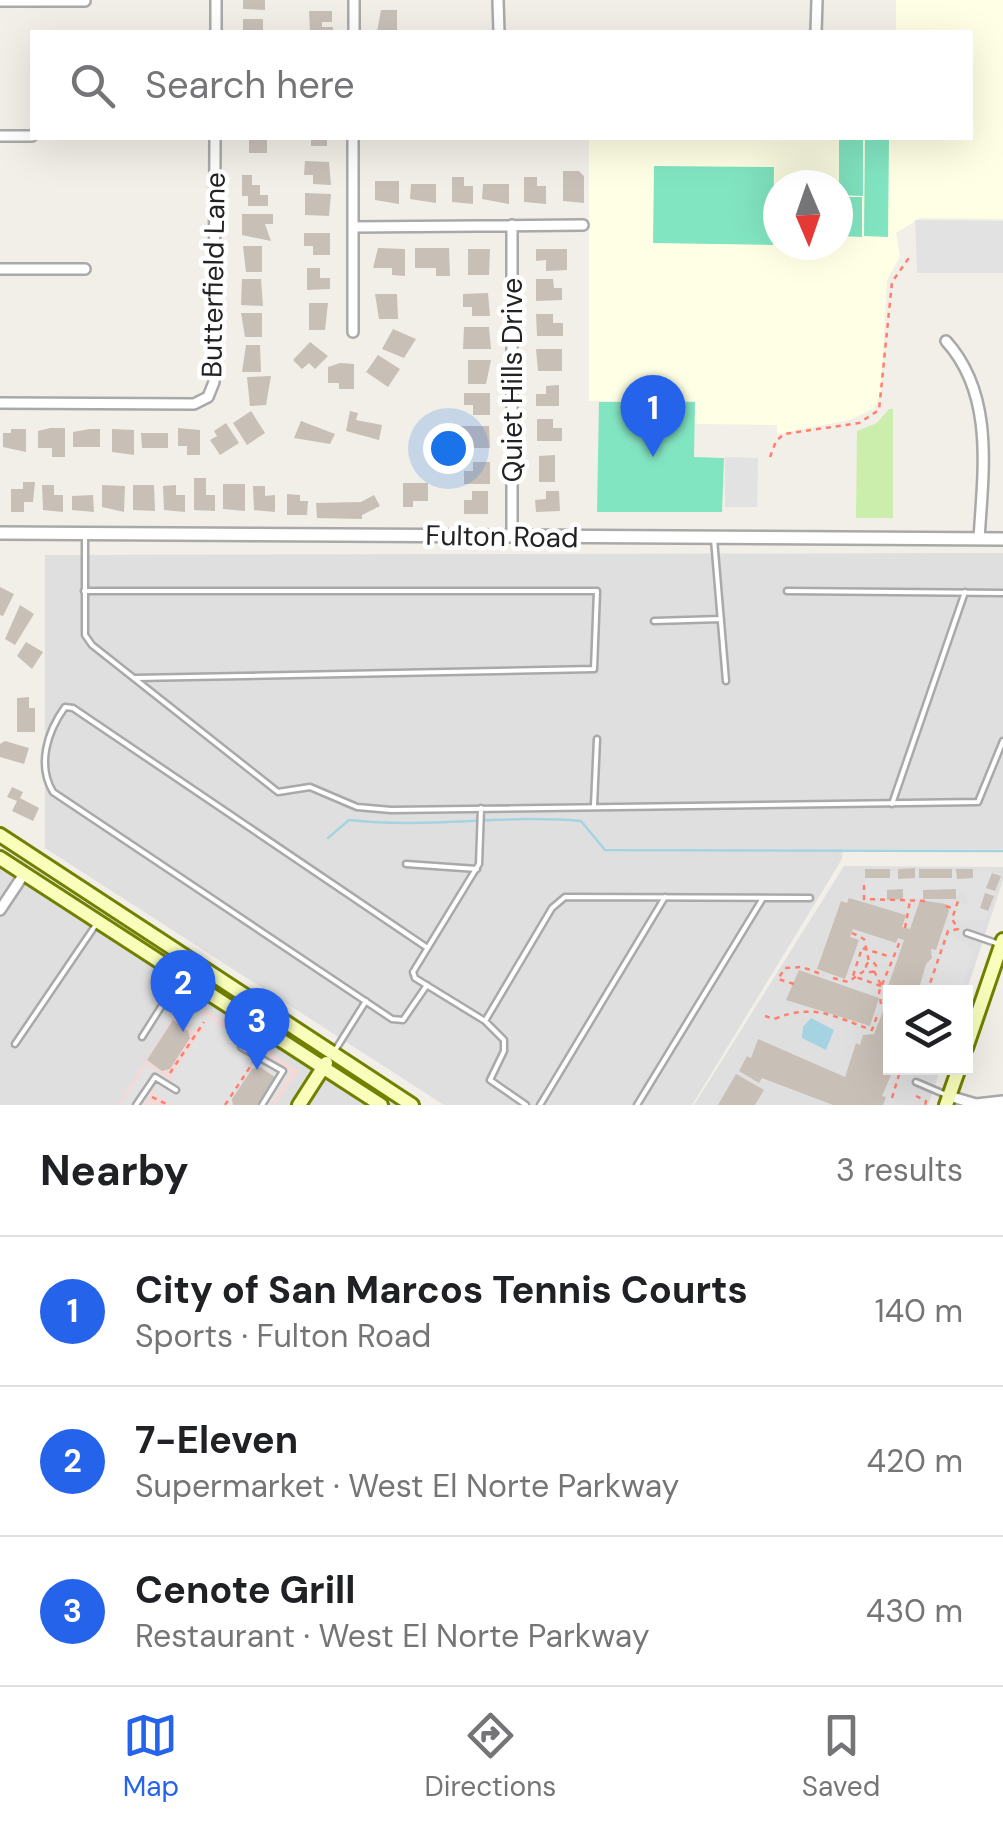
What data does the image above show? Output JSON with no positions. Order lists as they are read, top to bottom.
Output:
{
  "streets": {
    "street": ["Butterfield Lane", "Quiet Hills Drive", "Fulton Road"]
  },
  "crossings": [
    ["Quiet Hills Drive", "Fulton Road"]
  ],
  "north": "bottom",
  "page": {
    "search": "Search here",
    "pins": ["1", "2", "3"],
    "heading": ["Nearby", "3 results"],
    "list": [
      {
        "mark": "1",
        "name": "City of San Marcos Tennis Courts",
        "note": "Sports · Fulton Road",
        "value": "140 m"
      },
      {
        "mark": "2",
        "name": "7-Eleven",
        "note": "Supermarket · West El Norte Parkway",
        "value": "420 m"
      },
      {
        "mark": "3",
        "name": "Cenote Grill",
        "note": "Restaurant · West El Norte Parkway",
        "value": "430 m"
      }
    ],
    "nav": ["Map", "Directions", "Saved"]
  }
}
